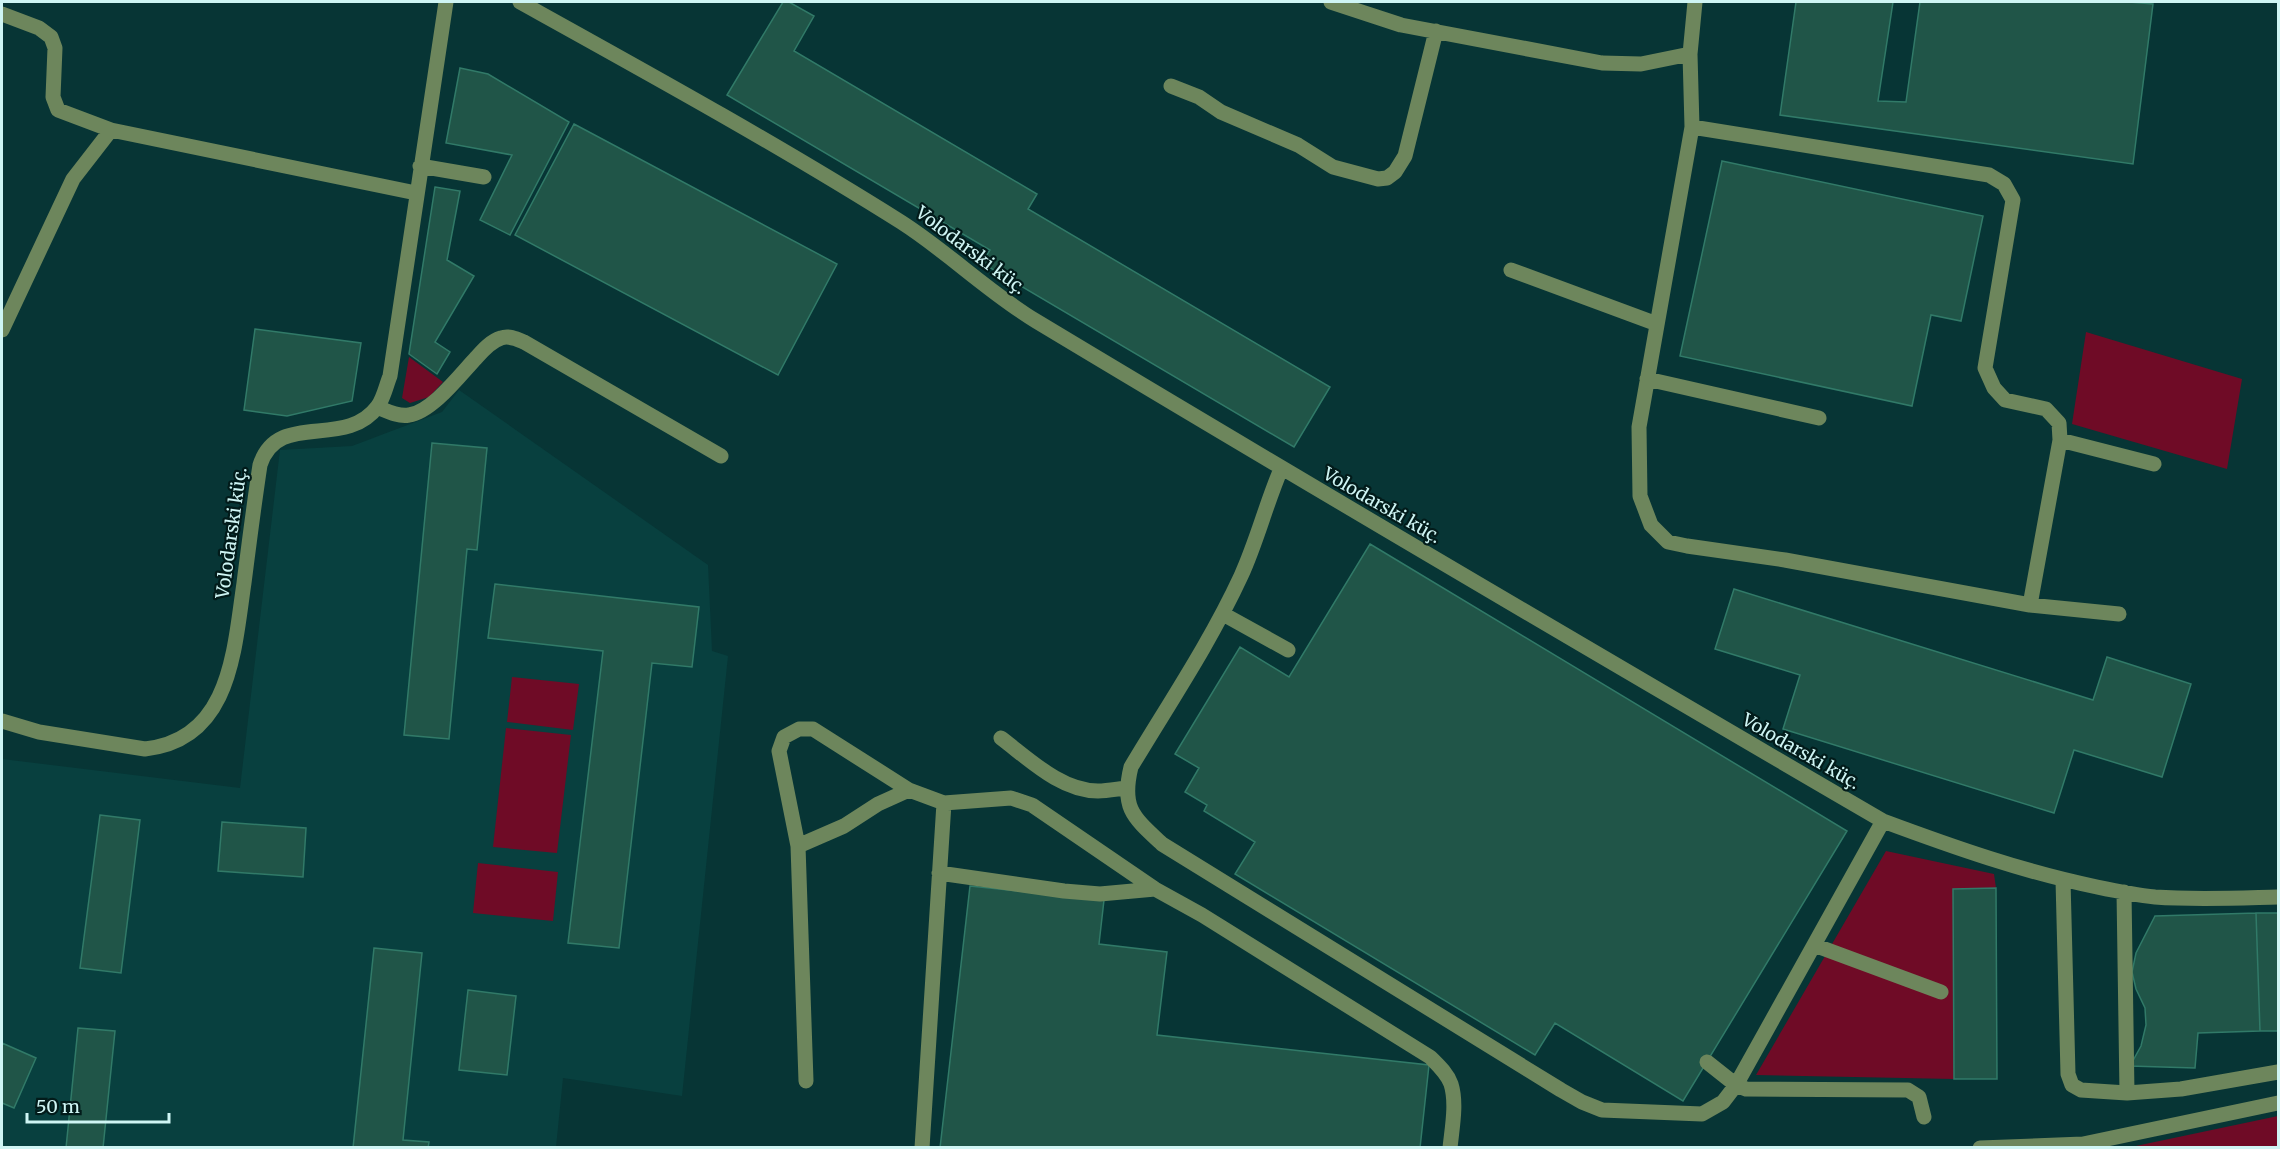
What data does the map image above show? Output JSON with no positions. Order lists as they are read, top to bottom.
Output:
{
  "streets": {
    "street": ["Volodarski küç."]
  },
  "scale_bar": "50 m"
}
